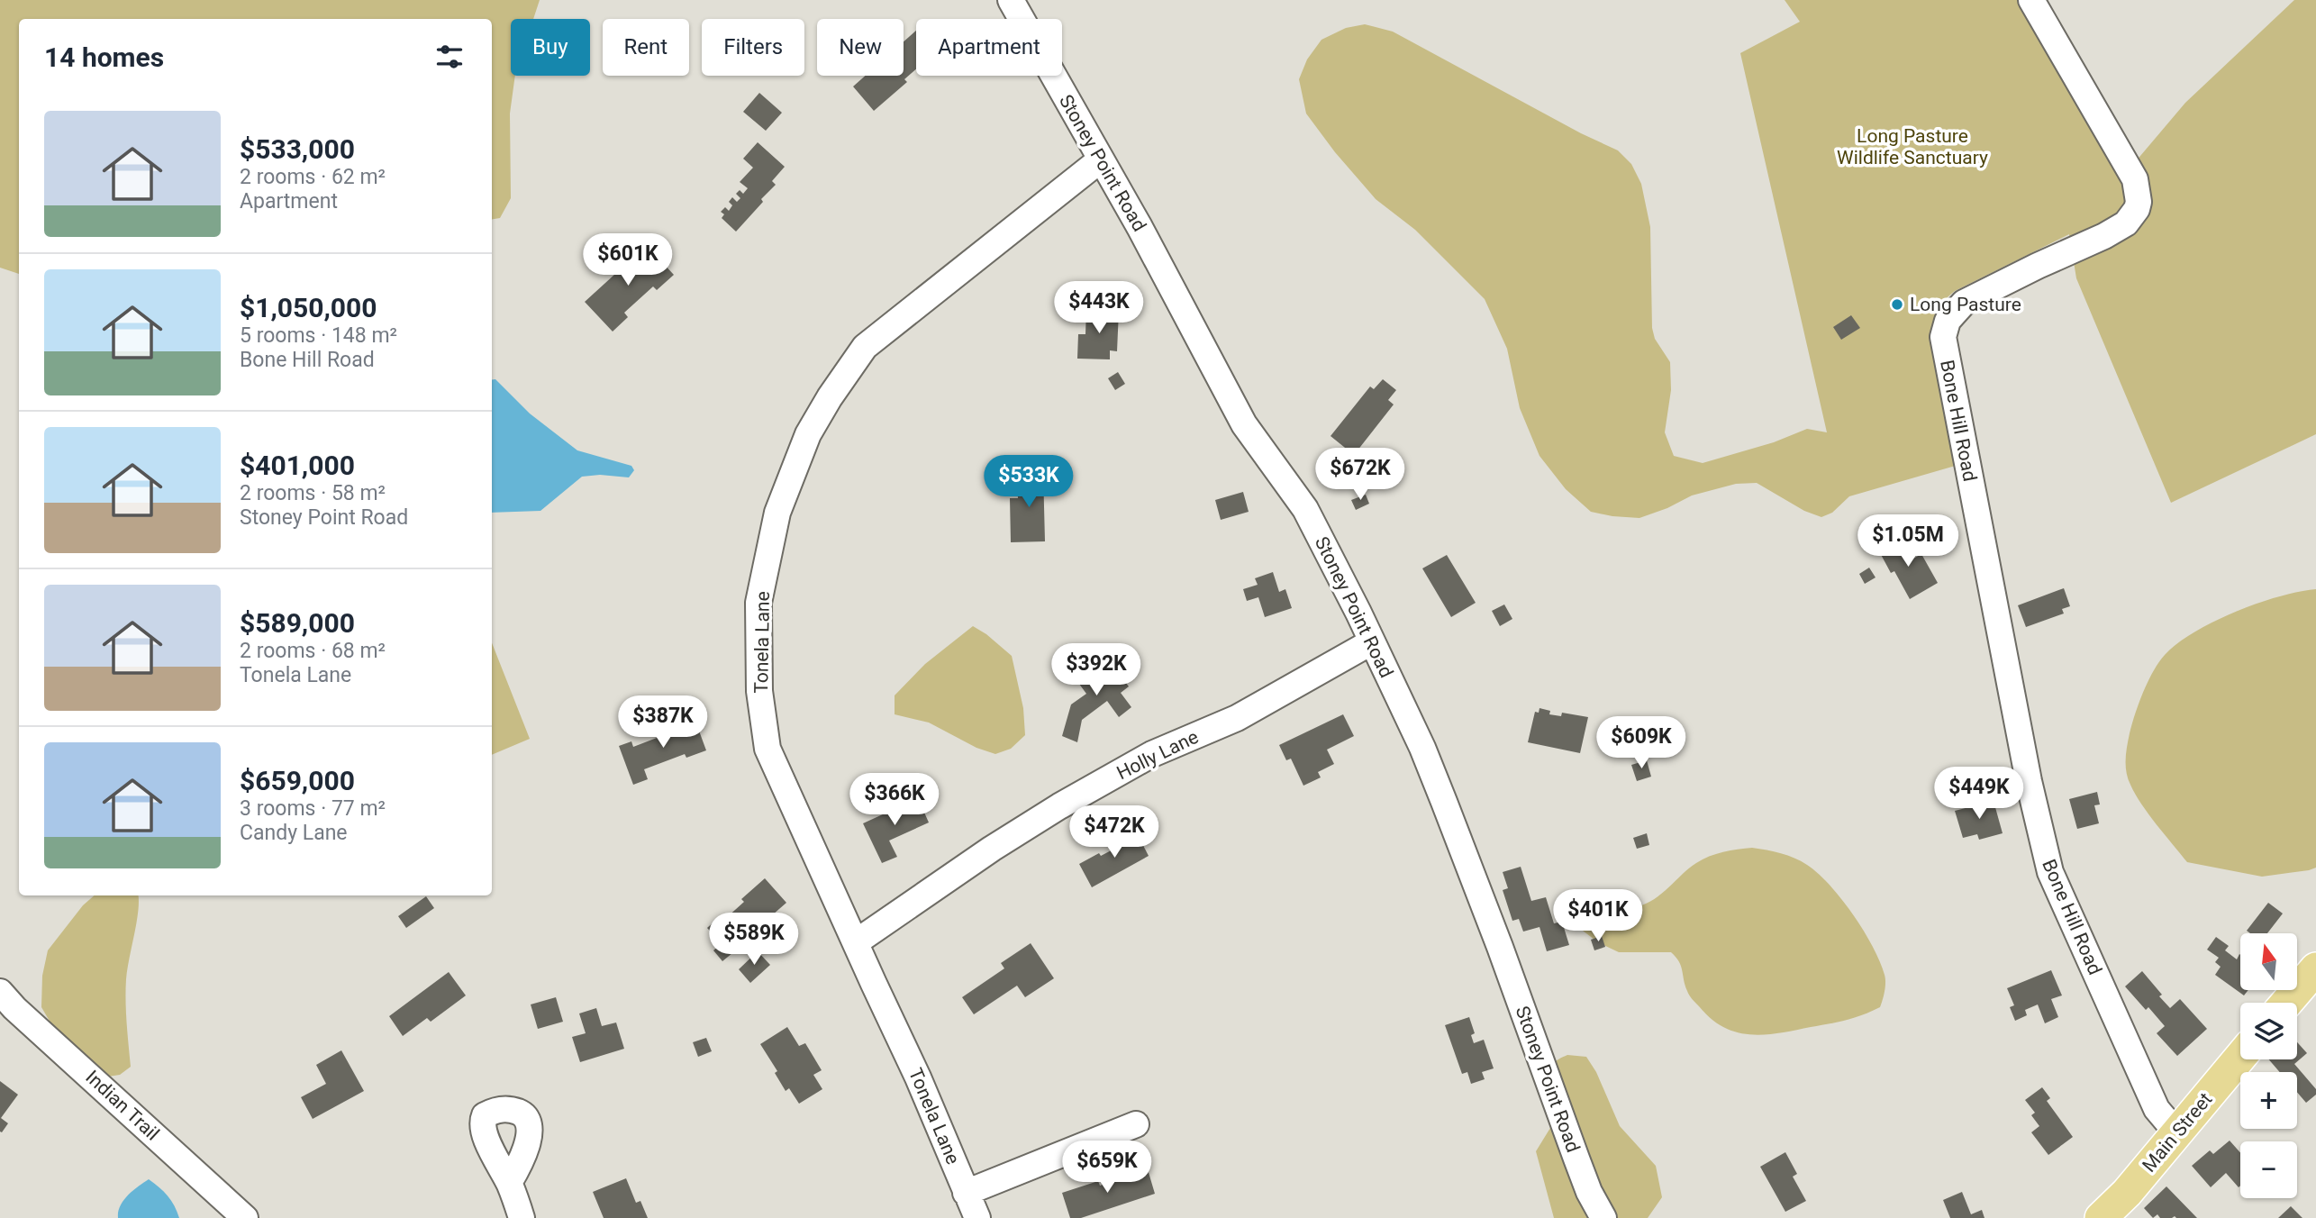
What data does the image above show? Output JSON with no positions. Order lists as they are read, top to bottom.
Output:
{
  "streets": {
    "main road": ["Main Street"],
    "street": [
      "Stoney Point Road",
      "Bone Hill Road",
      "Tonela Lane",
      "Holly Lane",
      "Indian Trail"
    ]
  },
  "crossings": [
    ["Stoney Point Road", "Tonela Lane"],
    ["Stoney Point Road", "Holly Lane"],
    ["Bone Hill Road", "Main Street"],
    ["Tonela Lane", "Holly Lane"]
  ],
  "parks": ["Long Pasture Wildlife Sanctuary"],
  "places": ["Long Pasture"],
  "north": "top",
  "page": {
    "chip": [
      "Buy",
      "Rent",
      "Filters",
      "New",
      "Apartment"
    ],
    "heading": "14 homes",
    "list": [
      {
        "name": "$533,000",
        "note": "2 rooms · 62 m² · Apartment"
      },
      {
        "name": "$1,050,000",
        "note": "5 rooms · 148 m² · Bone Hill Road"
      },
      {
        "name": "$401,000",
        "note": "2 rooms · 58 m² · Stoney Point Road"
      },
      {
        "name": "$589,000",
        "note": "2 rooms · 68 m² · Tonela Lane"
      },
      {
        "name": "$659,000",
        "note": "3 rooms · 77 m² · Candy Lane"
      }
    ],
    "price": [
      "$601K",
      "$443K",
      "$672K",
      "$533K",
      "$1.05M",
      "$392K",
      "$387K",
      "$609K",
      "$449K",
      "$366K",
      "$472K",
      "$401K",
      "$589K",
      "$659K"
    ],
    "map_buttons": ["+", "−"]
  }
}
